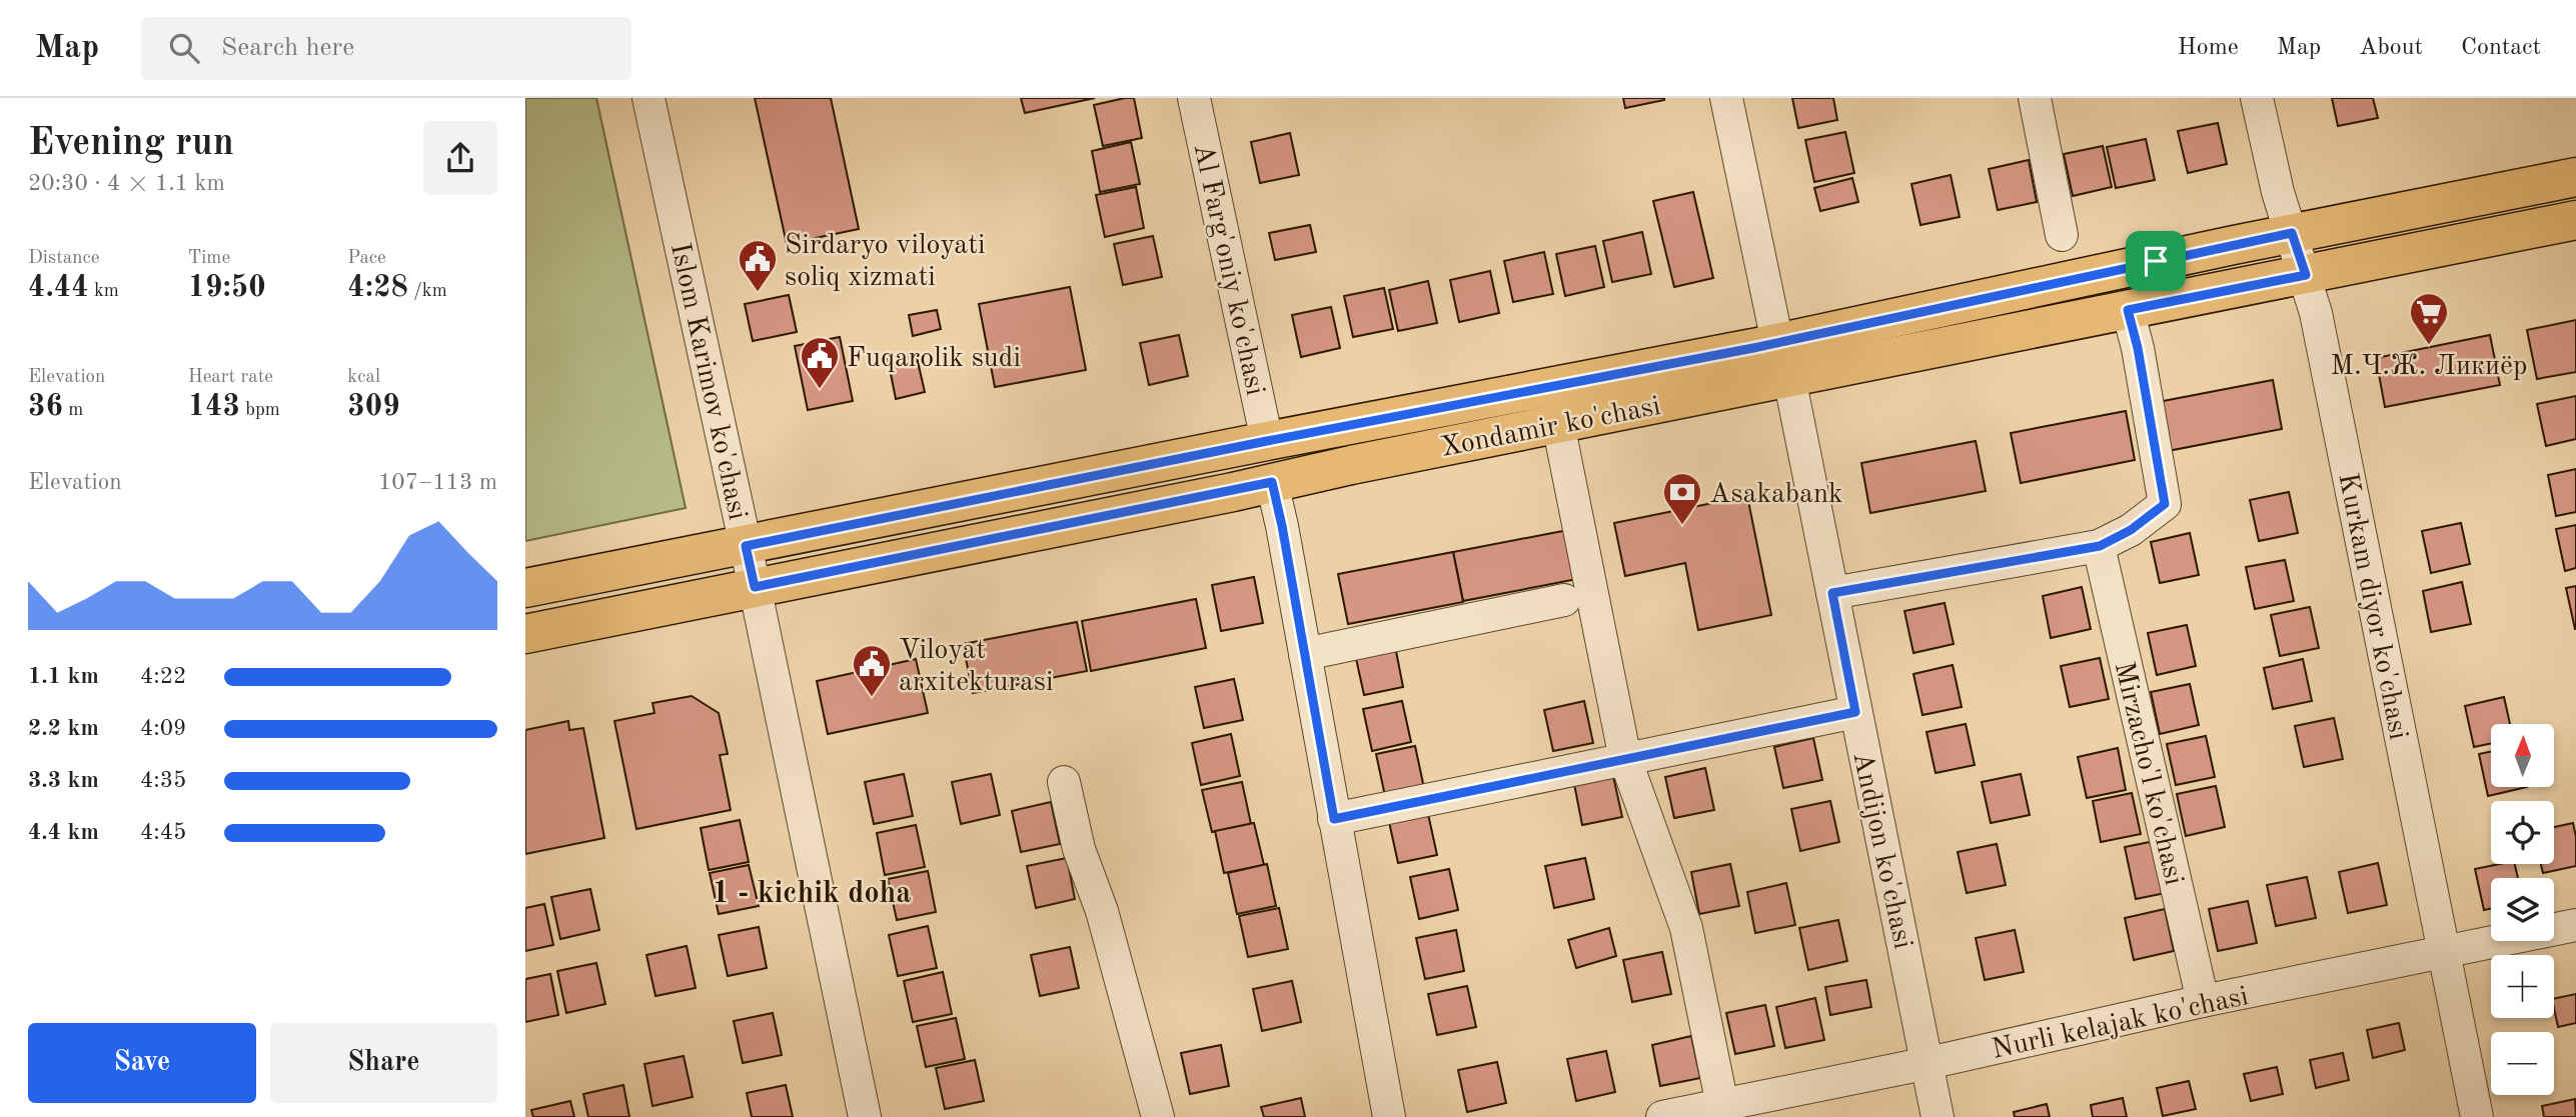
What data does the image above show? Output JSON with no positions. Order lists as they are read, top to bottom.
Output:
{
  "streets": {
    "main road": ["Xondamir ko'chasi"],
    "street": [
      "Al Farg'oniy ko'chasi",
      "Islom Karimov ko'chasi",
      "Kurkam diyor ko'chasi",
      "Mirzacho'l ko'chasi",
      "Andijon ko'chasi",
      "Nurli kelajak ko'chasi"
    ]
  },
  "crossings": [
    ["Al Farg'oniy ko'chasi", "Xondamir ko'chasi"],
    ["Islom Karimov ko'chasi", "Xondamir ko'chasi"],
    ["Xondamir ko'chasi", "Kurkam diyor ko'chasi"],
    ["Xondamir ko'chasi", "Andijon ko'chasi"],
    ["Kurkam diyor ko'chasi", "Nurli kelajak ko'chasi"],
    ["Mirzacho'l ko'chasi", "Nurli kelajak ko'chasi"],
    ["Andijon ko'chasi", "Nurli kelajak ko'chasi"]
  ],
  "districts": ["1 - kichik doha"],
  "places": {
    "public building": ["Sirdaryo viloyati soliq xizmati", "Fuqarolik sudi", "Viloyat arxitekturasi"],
    "supermarket": ["М.Ч.Ж. Ликиёр"],
    "bank": ["Asakabank"]
  },
  "north": "top",
  "page": {
    "header": "Map",
    "search": "Search here",
    "nav": [
      "Home",
      "Map",
      "About",
      "Contact"
    ],
    "heading": ["Evening run", "20:30 · 4 × 1.1 km"],
    "stats": [
      ["Distance", "4.44 km"],
      ["Time", "19:50"],
      ["Pace", "4:28 /km"],
      ["Elevation", "36 m"],
      ["Heart rate", "143 bpm"],
      ["kcal", "309"]
    ],
    "chart": ["Elevation", "107–113 m"],
    "list": [
      {
        "name": "1.1 km",
        "note": "4:22"
      },
      {
        "name": "2.2 km",
        "note": "4:09"
      },
      {
        "name": "3.3 km",
        "note": "4:35"
      },
      {
        "name": "4.4 km",
        "note": "4:45"
      }
    ],
    "map_buttons": ["+", "−"],
    "buttons": ["Save", "Share"]
  }
}
